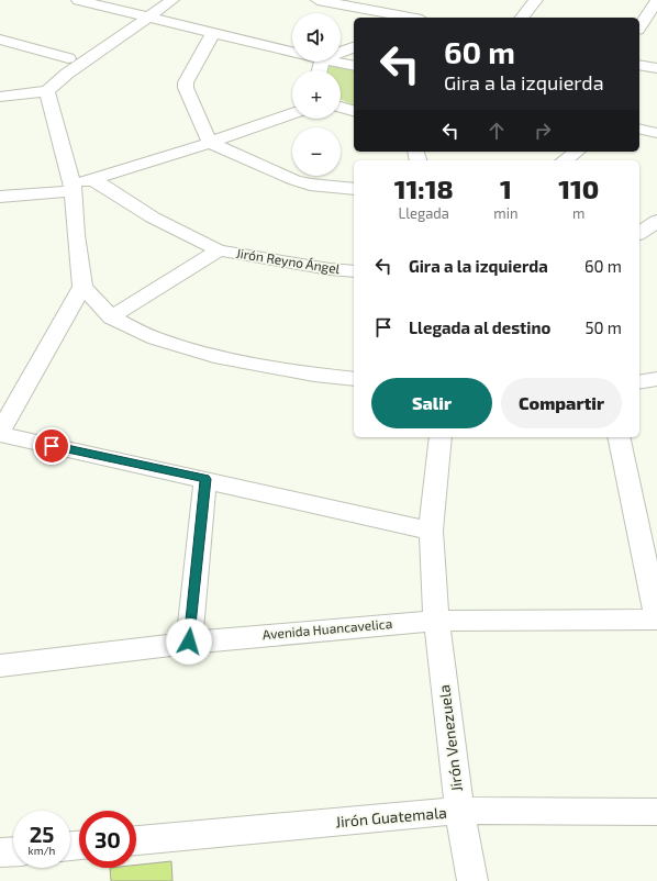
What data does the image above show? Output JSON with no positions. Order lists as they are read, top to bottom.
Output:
{
  "streets": {
    "street": [
      "Jirón Reyno Ángel",
      "Avenida Huancavelica",
      "Jirón Venezuela",
      "Jirón Guatemala"
    ]
  },
  "crossings": [
    ["Avenida Huancavelica", "Jirón Venezuela"],
    ["Jirón Venezuela", "Jirón Guatemala"]
  ],
  "page": {
    "map_buttons": ["+", "−"],
    "turn": ["60 m", "Gira a la izquierda"],
    "eta": [
      "11:18",
      "Llegada",
      "1",
      "min",
      "110",
      "m"
    ],
    "list": [
      {
        "name": "Gira a la izquierda",
        "value": "60 m"
      },
      {
        "name": "Llegada al destino",
        "value": "50 m"
      }
    ],
    "buttons": ["Salir", "Compartir"],
    "speed": "25 km/h",
    "limit": "30"
  }
}
